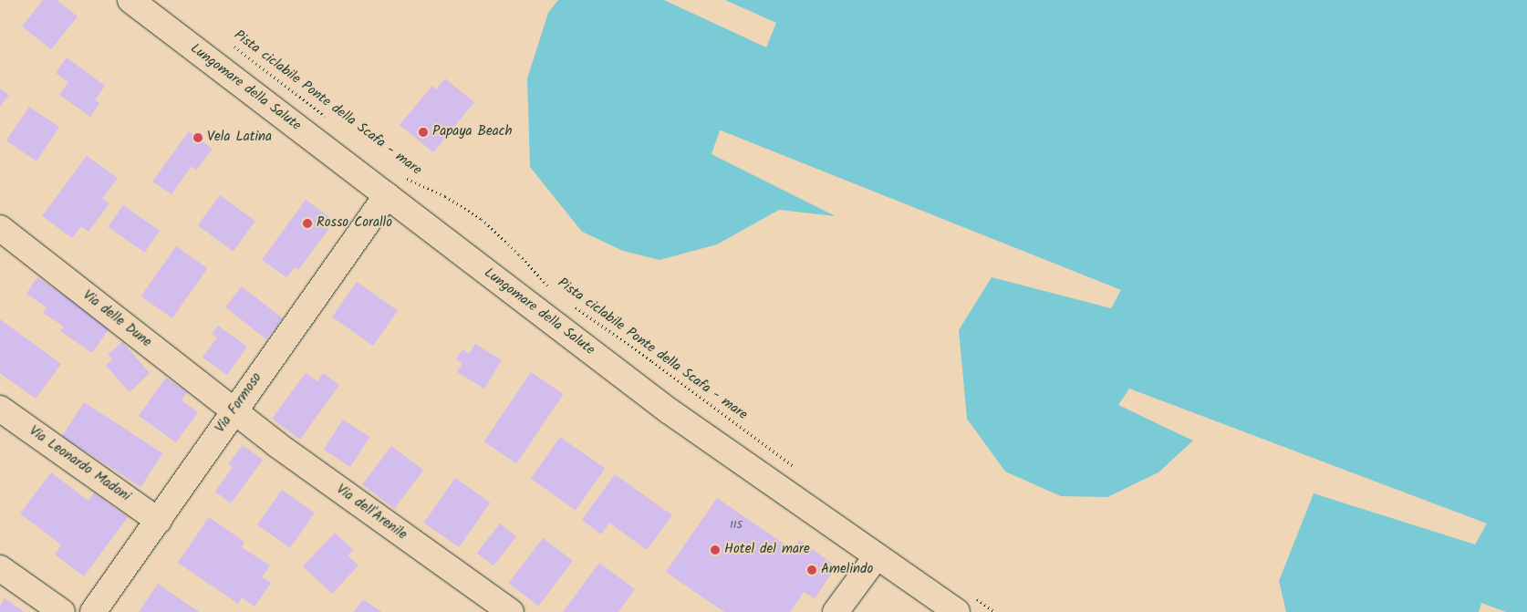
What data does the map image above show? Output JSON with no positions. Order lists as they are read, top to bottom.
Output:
{
  "streets": {
    "street": [
      "Lungomare della Salute",
      "Via delle Dune",
      "Via Formoso",
      "Via Leonardo Madoni",
      "Via dell'Arenile"
    ],
    "path": ["Pista ciclabile Ponte della Scafa - mare"]
  },
  "crossings": [
    ["Lungomare della Salute", "Via Formoso"],
    ["Via delle Dune", "Via Formoso"],
    ["Via delle Dune", "Via dell'Arenile"],
    ["Via Formoso", "Via Leonardo Madoni"],
    ["Via Formoso", "Via dell'Arenile"]
  ],
  "places": [
    "Papaya Beach",
    "Vela Latina",
    "Rosso Corallo",
    "Hotel del mare",
    "Amelindo"
  ],
  "house_numbers": ["115"]
}
